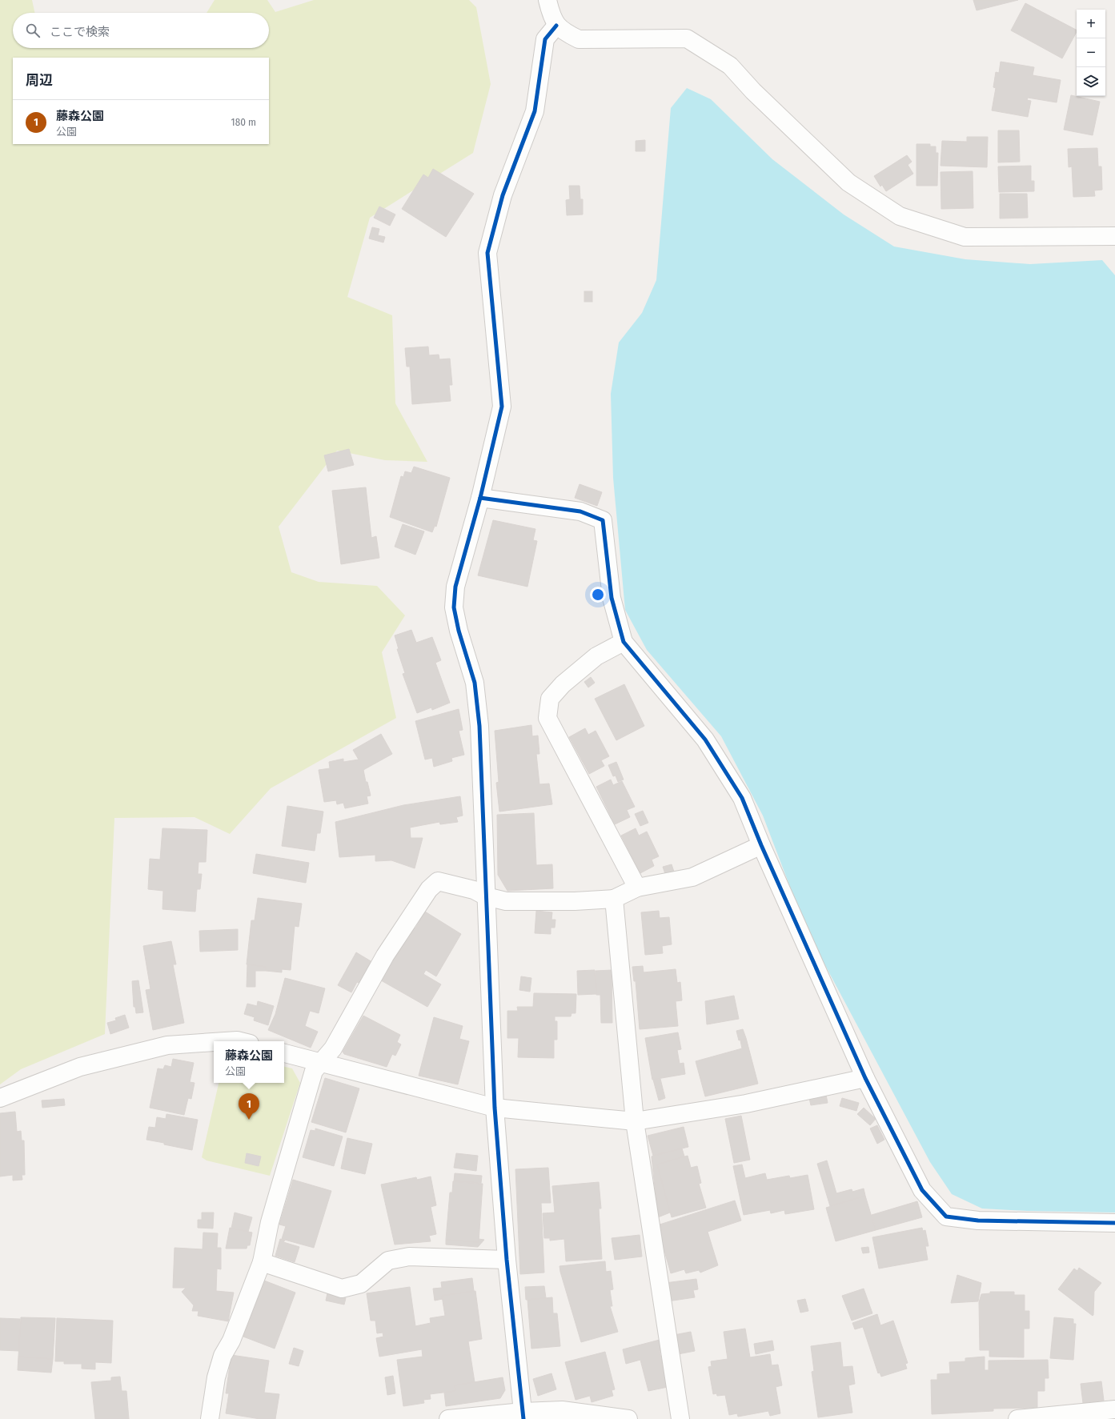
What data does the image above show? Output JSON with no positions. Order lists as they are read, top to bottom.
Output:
{
  "page": {
    "map_buttons": ["+", "−"],
    "search": "ここで検索",
    "heading": "周辺",
    "list": [
      {
        "mark": "1",
        "name": "藤森公園",
        "note": "公園",
        "value": "180 m"
      }
    ],
    "popup": ["藤森公園", "公園"],
    "pins": "1"
  }
}
